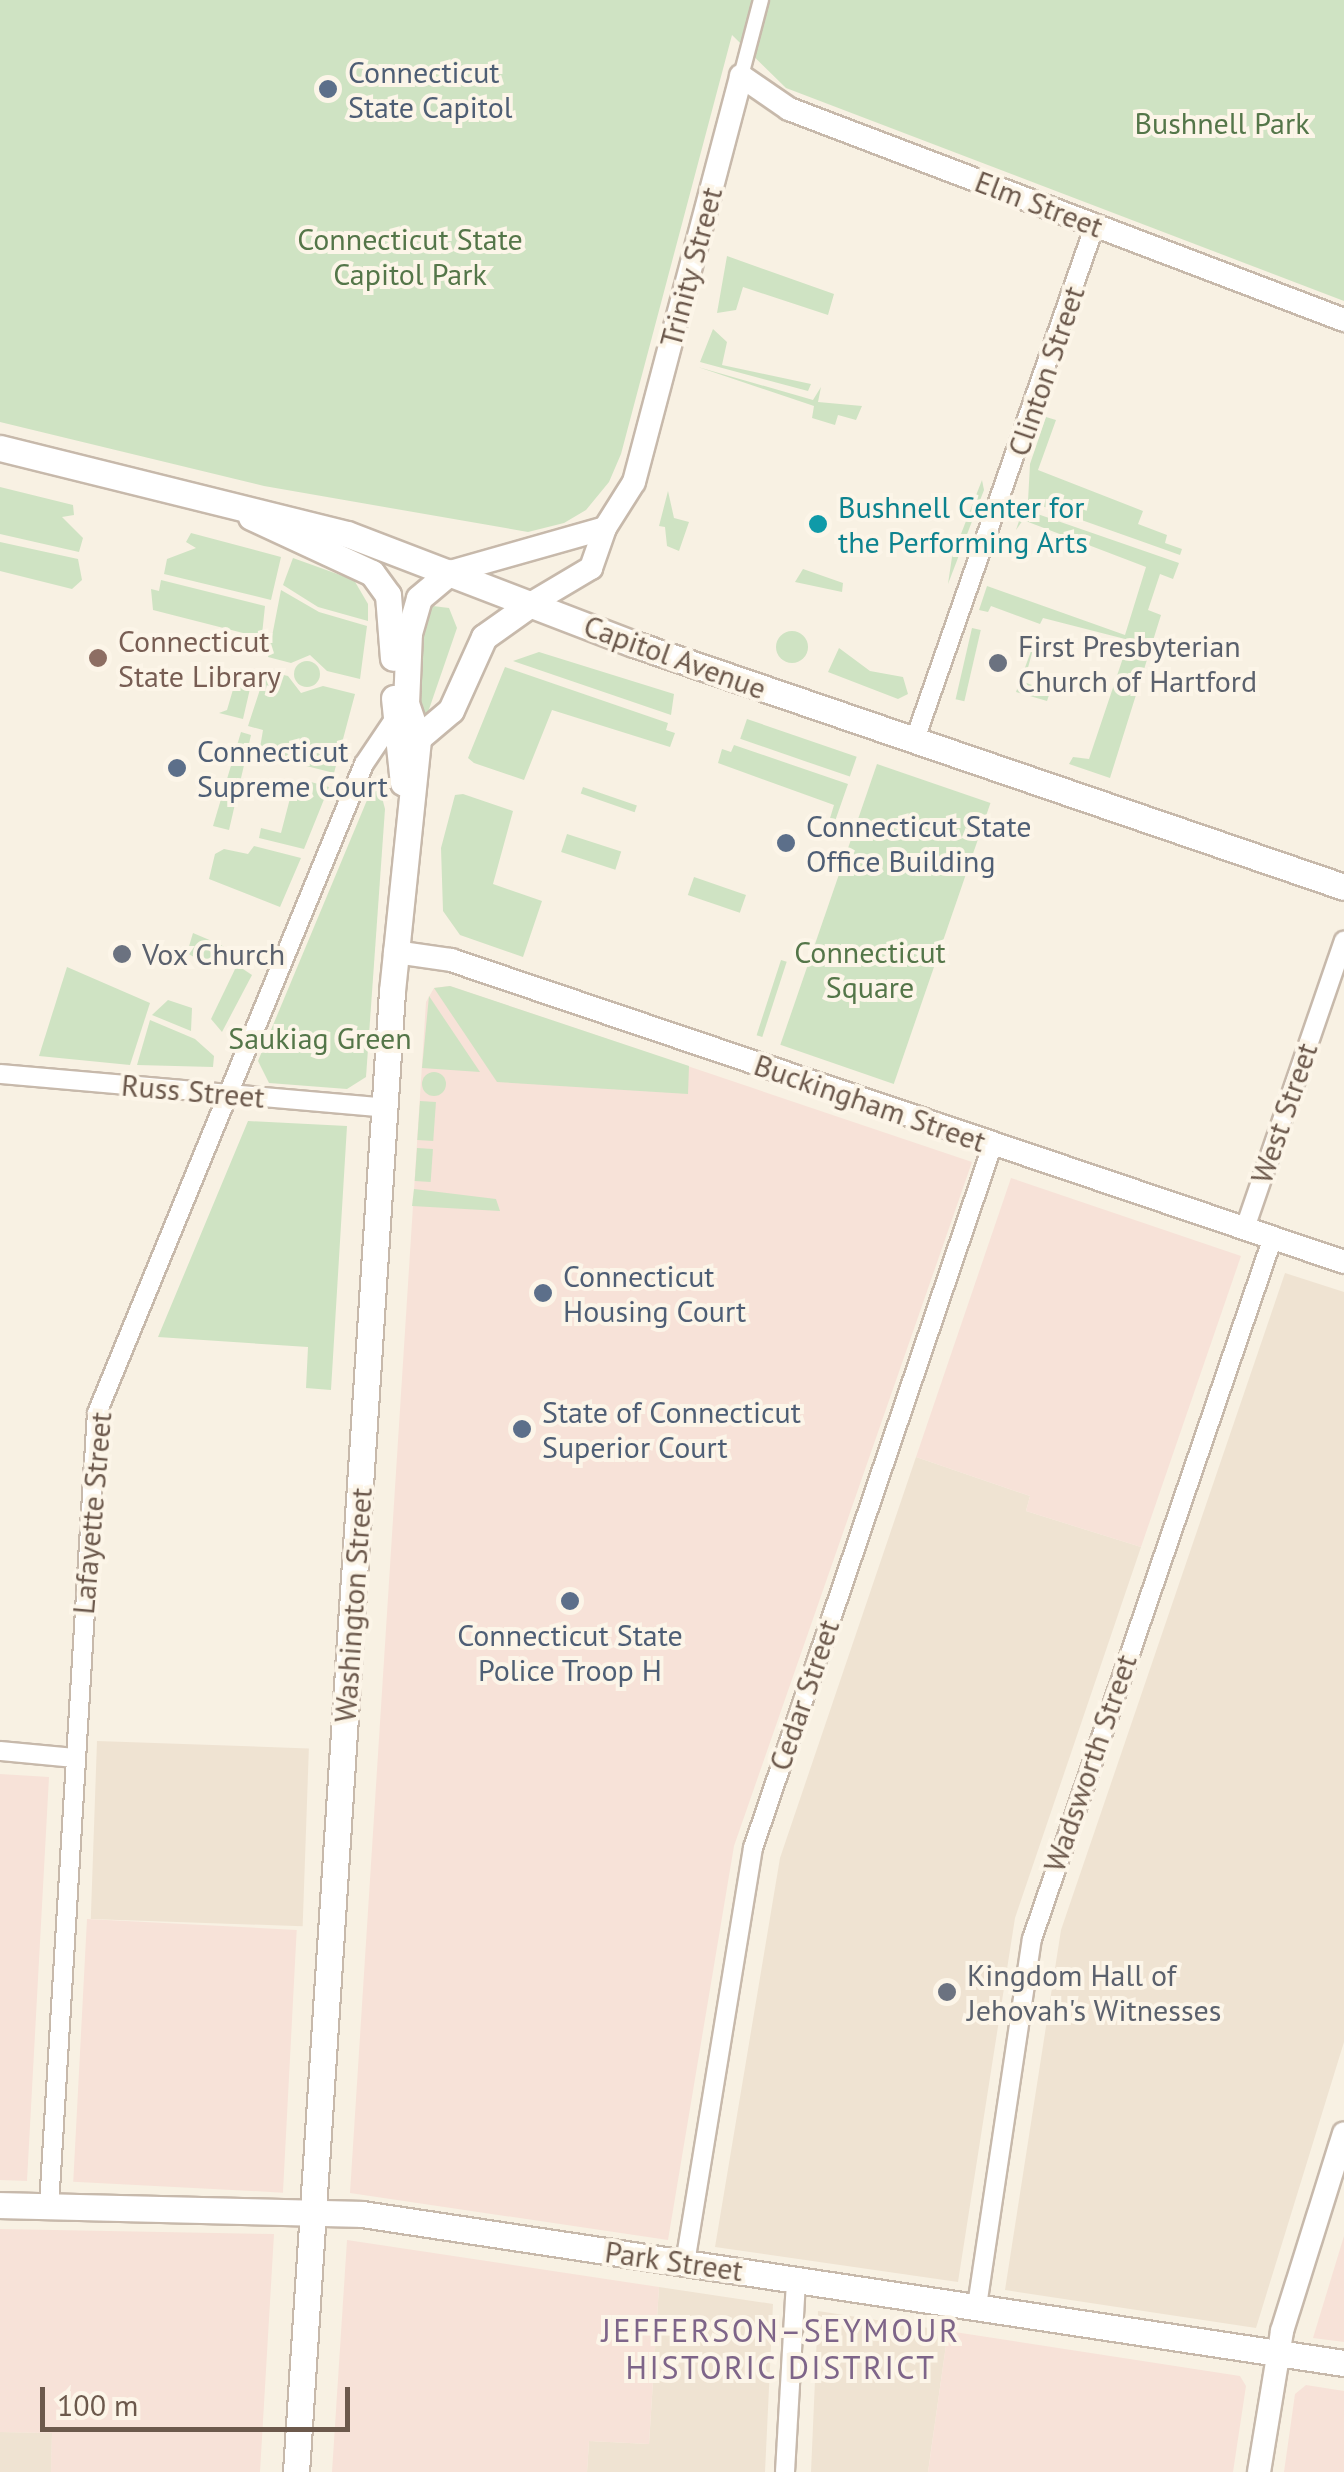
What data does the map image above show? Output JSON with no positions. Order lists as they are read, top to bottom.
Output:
{
  "streets": {
    "main road": ["Capitol Avenue", "Washington Street", "Park Street"],
    "street": [
      "Elm Street",
      "Trinity Street",
      "Clinton Street",
      "Russ Street",
      "Buckingham Street",
      "West Street",
      "Lafayette Street",
      "Cedar Street",
      "Wadsworth Street"
    ]
  },
  "crossings": [
    ["Elm Street", "Trinity Street"],
    ["Elm Street", "Clinton Street"],
    ["Trinity Street", "Capitol Avenue"],
    ["Clinton Street", "Capitol Avenue"],
    ["Capitol Avenue", "Washington Street"],
    ["Russ Street", "Lafayette Street"],
    ["Russ Street", "Washington Street"],
    ["Buckingham Street", "West Street"],
    ["Buckingham Street", "Washington Street"],
    ["Buckingham Street", "Cedar Street"],
    ["Buckingham Street", "Wadsworth Street"],
    ["Lafayette Street", "Washington Street"],
    ["Lafayette Street", "Park Street"],
    ["Washington Street", "Park Street"],
    ["Cedar Street", "Park Street"],
    ["Wadsworth Street", "Park Street"]
  ],
  "districts": ["JEFFERSON–SEYMOUR HISTORIC DISTRICT"],
  "parks": [
    "Bushnell Park",
    "Connecticut State Capitol Park",
    "Connecticut Square",
    "Saukiag Green"
  ],
  "places": [
    "Connecticut State Capitol",
    "Bushnell Center for the Performing Arts",
    "Connecticut State Library",
    "First Presbyterian Church of Hartford",
    "Connecticut Supreme Court",
    "Connecticut State Office Building",
    "Vox Church",
    "Connecticut Housing Court",
    "State of Connecticut Superior Court",
    "Connecticut State Police Troop H",
    "Kingdom Hall of Jehovah's Witnesses"
  ],
  "scale_bar": "100 m"
}
